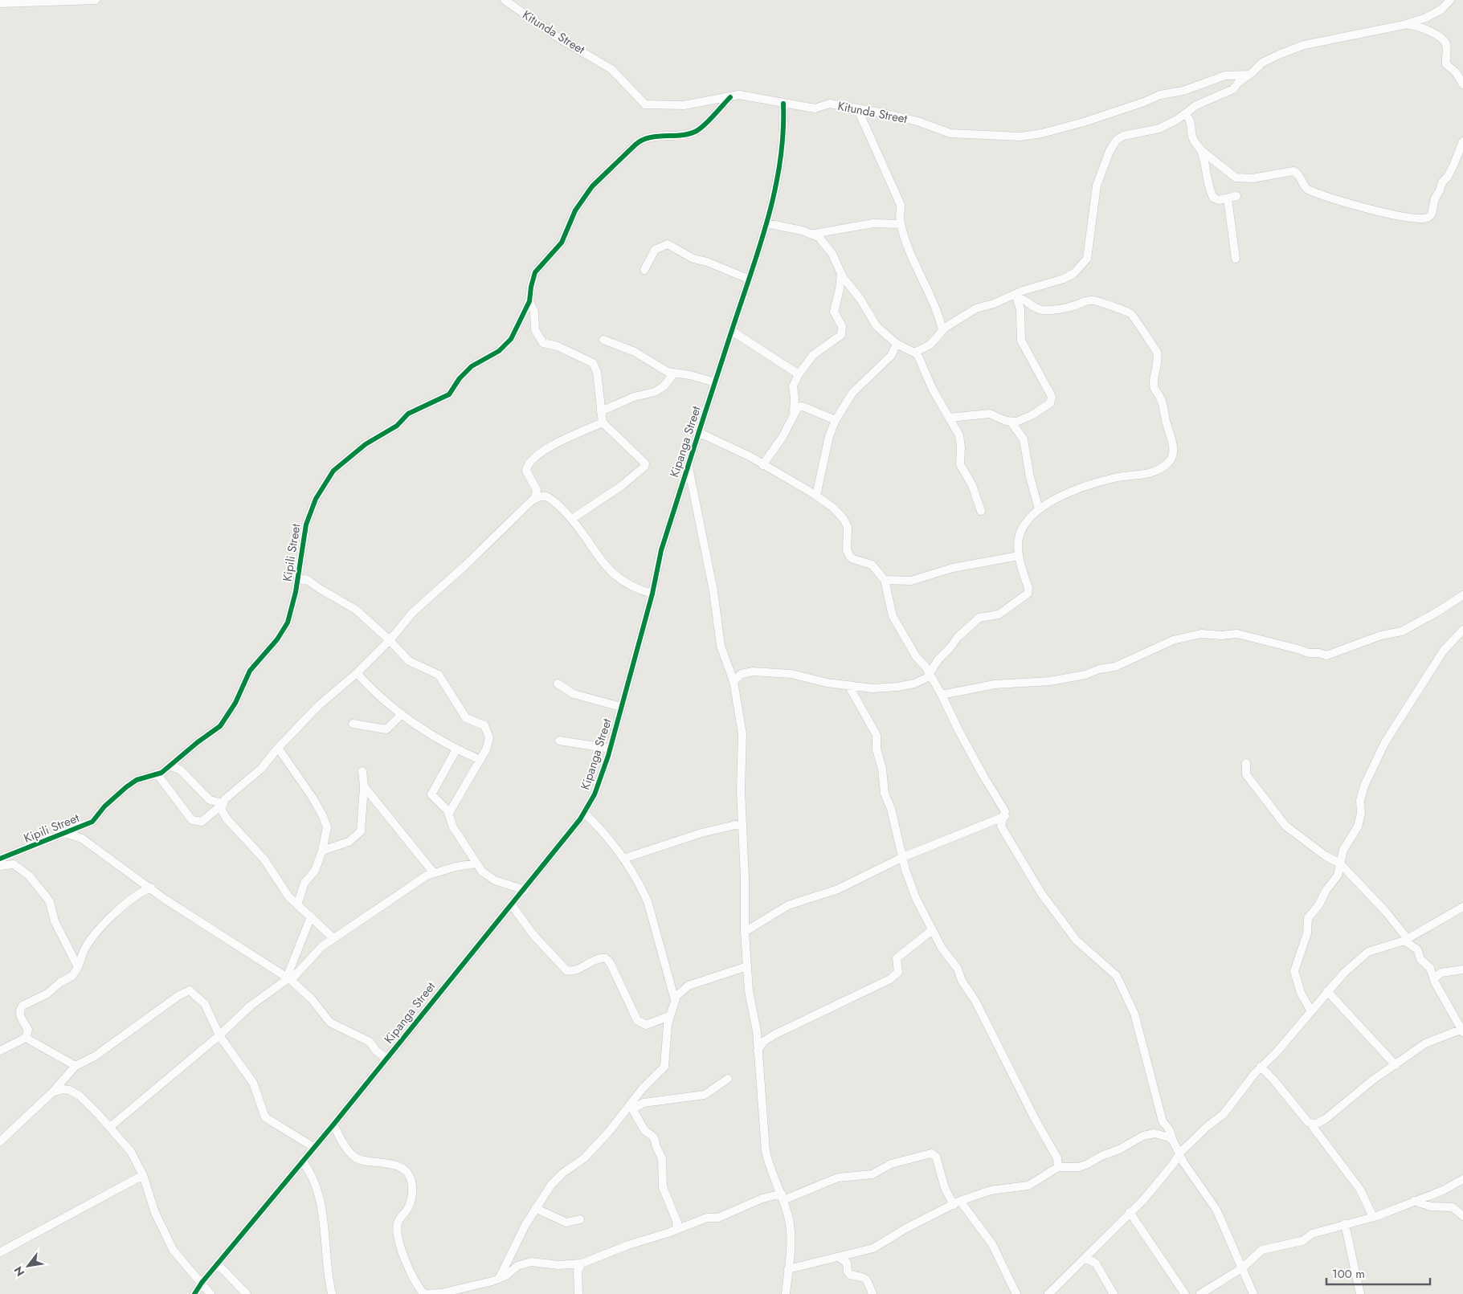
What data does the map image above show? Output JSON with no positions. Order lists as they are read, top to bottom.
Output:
{
  "streets": {
    "street": ["Kitunda Street", "Kipanga Street", "Kipili Street"]
  },
  "crossings": [
    ["Kitunda Street", "Kipanga Street"],
    ["Kitunda Street", "Kipili Street"]
  ],
  "scale_bar": "100 m",
  "north": "bottom left"
}
